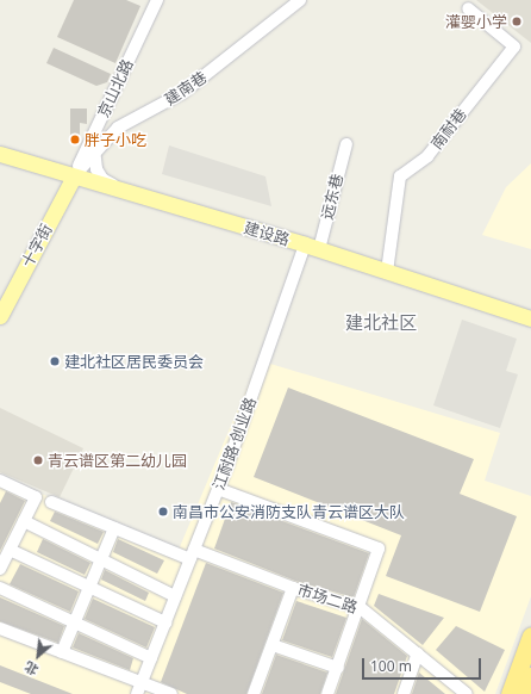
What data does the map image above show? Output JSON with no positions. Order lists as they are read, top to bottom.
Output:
{
  "streets": {
    "main road": ["建设路", "十字街"],
    "street": [
      "京山北路",
      "建南巷",
      "南耐巷",
      "远东巷",
      "江耐路·创业路",
      "市场二路"
    ]
  },
  "crossings": [
    ["京山北路", "建南巷"],
    ["京山北路", "建设路"],
    ["京山北路", "十字街"],
    ["建南巷", "建设路"],
    ["建南巷", "十字街"],
    ["南耐巷", "建设路"],
    ["远东巷", "建设路"],
    ["远东巷", "江耐路·创业路"],
    ["建设路", "十字街"],
    ["建设路", "江耐路·创业路"],
    ["江耐路·创业路", "市场二路"]
  ],
  "districts": ["建北社区"],
  "places": [
    "灌婴小学",
    "胖子小吃",
    "建北社区居民委员会",
    "青云谱区第二幼儿园",
    "南昌市公安消防支队青云谱区大队"
  ],
  "scale_bar": "100 m",
  "north": "bottom left"
}
